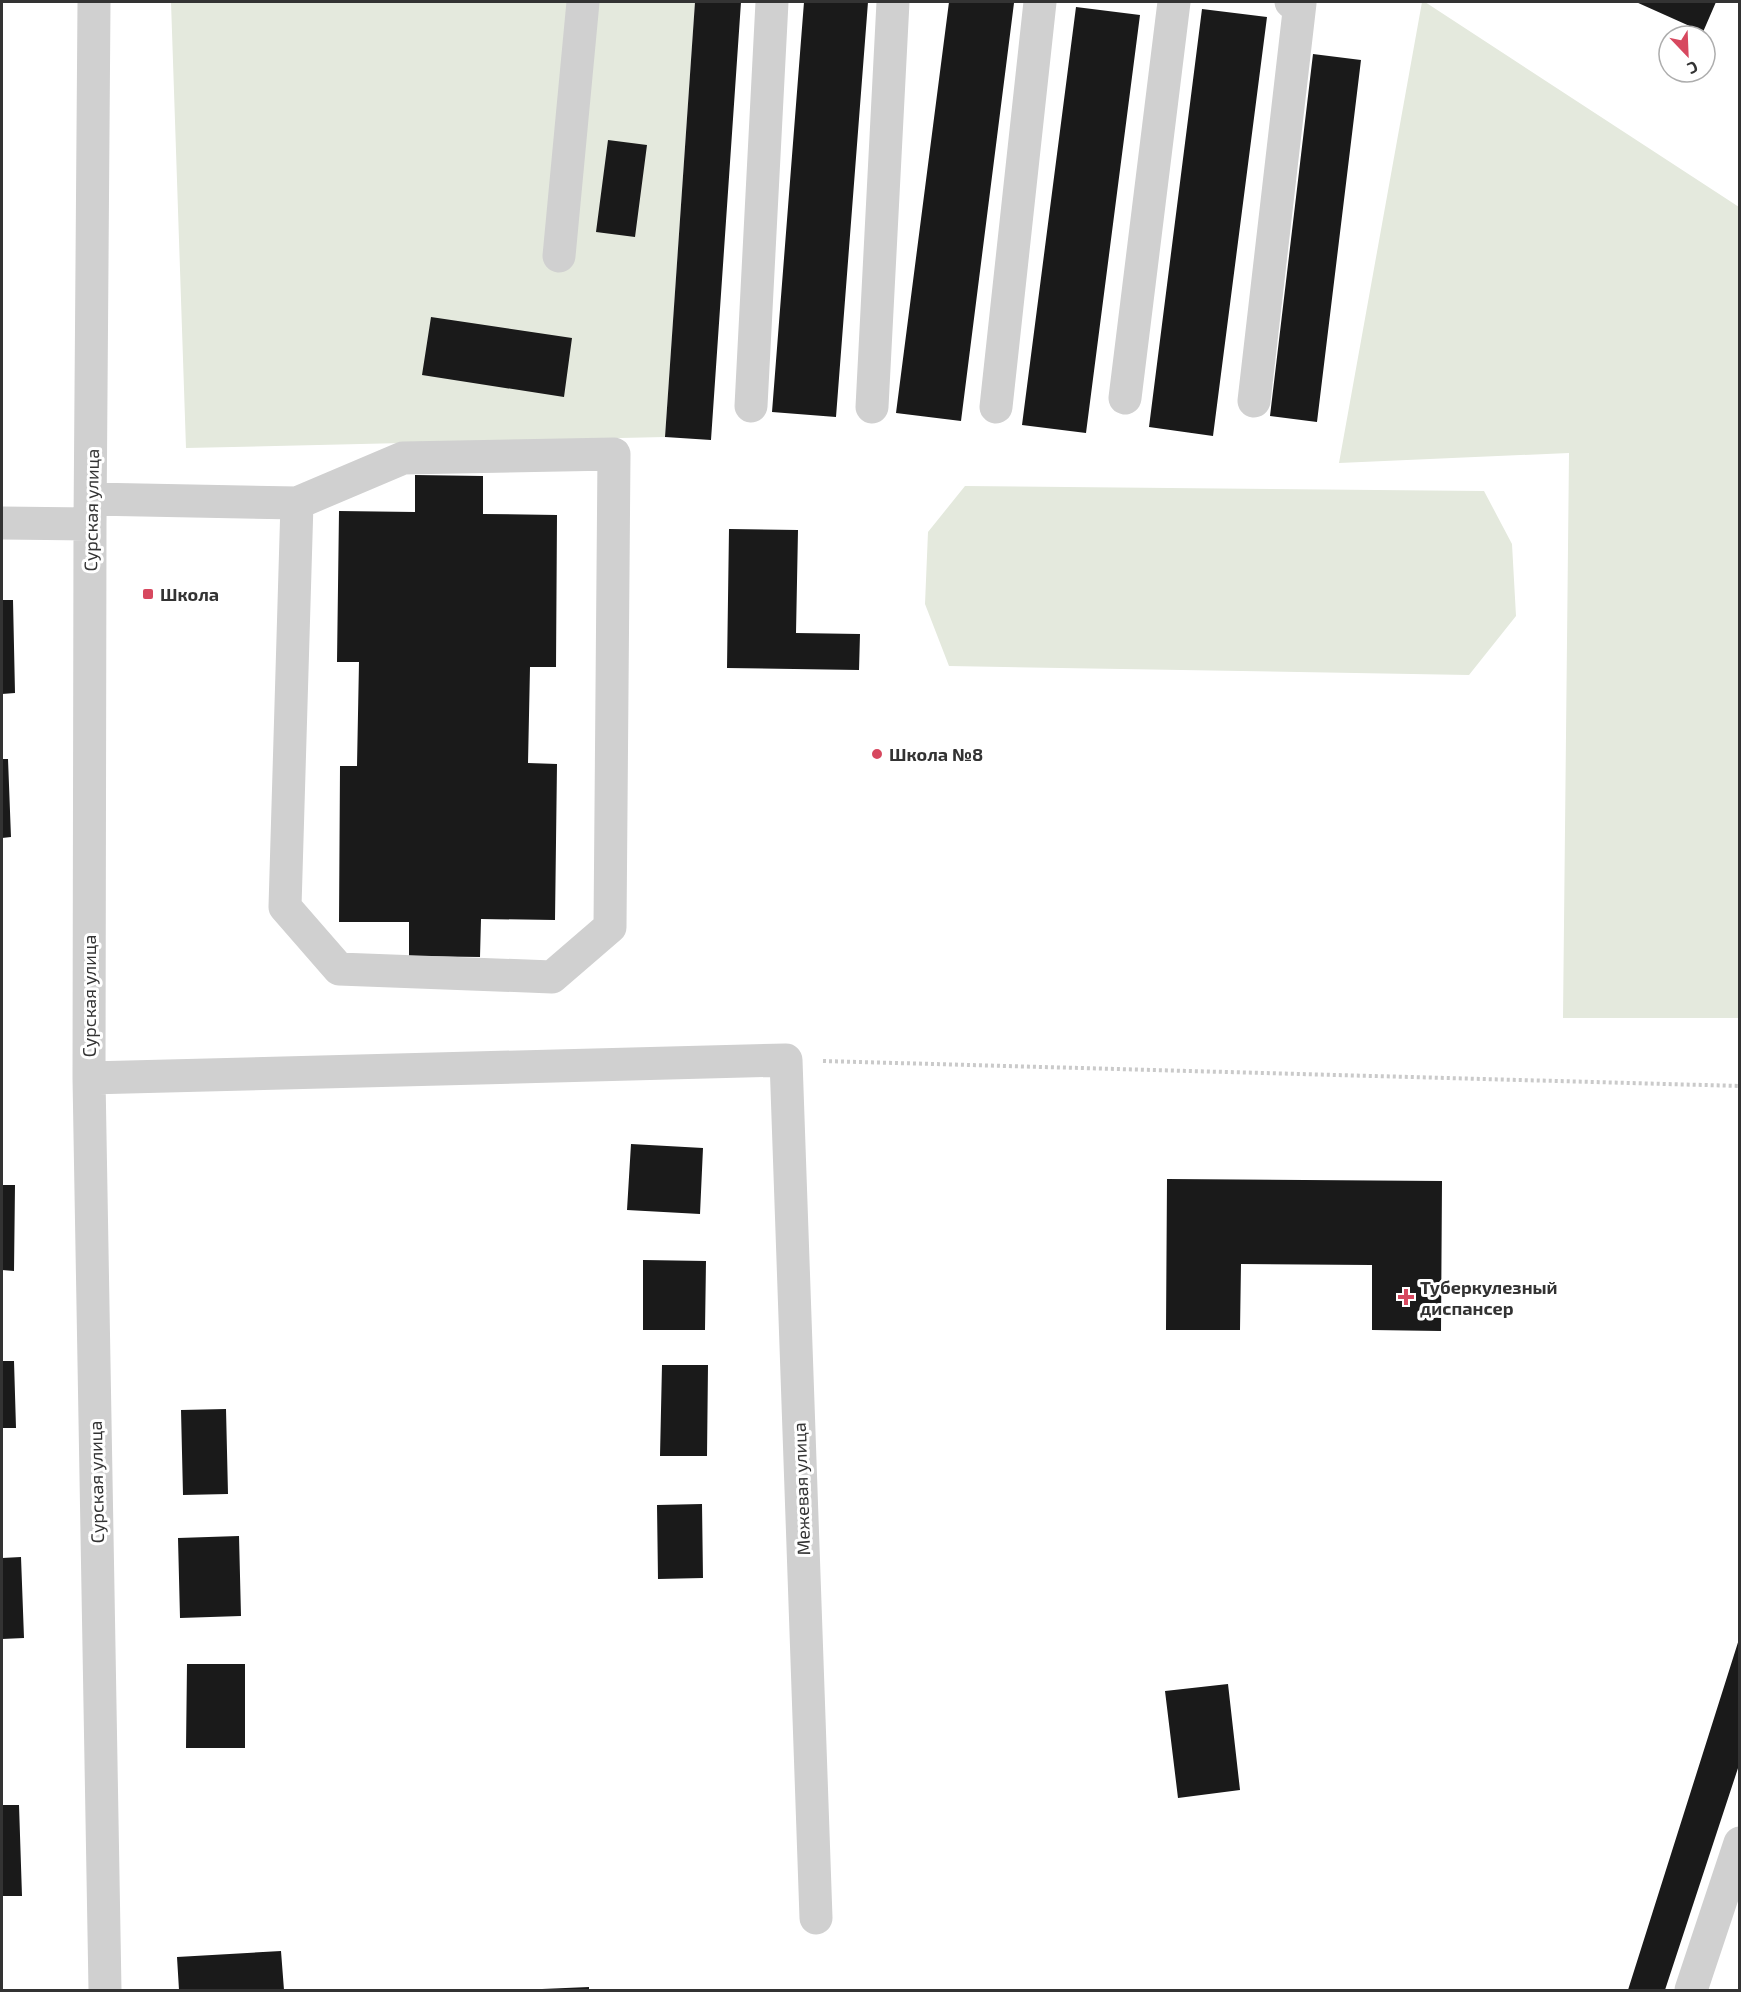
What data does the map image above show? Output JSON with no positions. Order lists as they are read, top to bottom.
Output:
{
  "streets": {
    "street": ["Сурская улица", "Межевая улица"]
  },
  "places": {
    "transit": ["Школа"],
    "other": ["Школа №8"],
    "health": ["Туберкулезный диспансер"]
  },
  "north": "bottom right"
}
